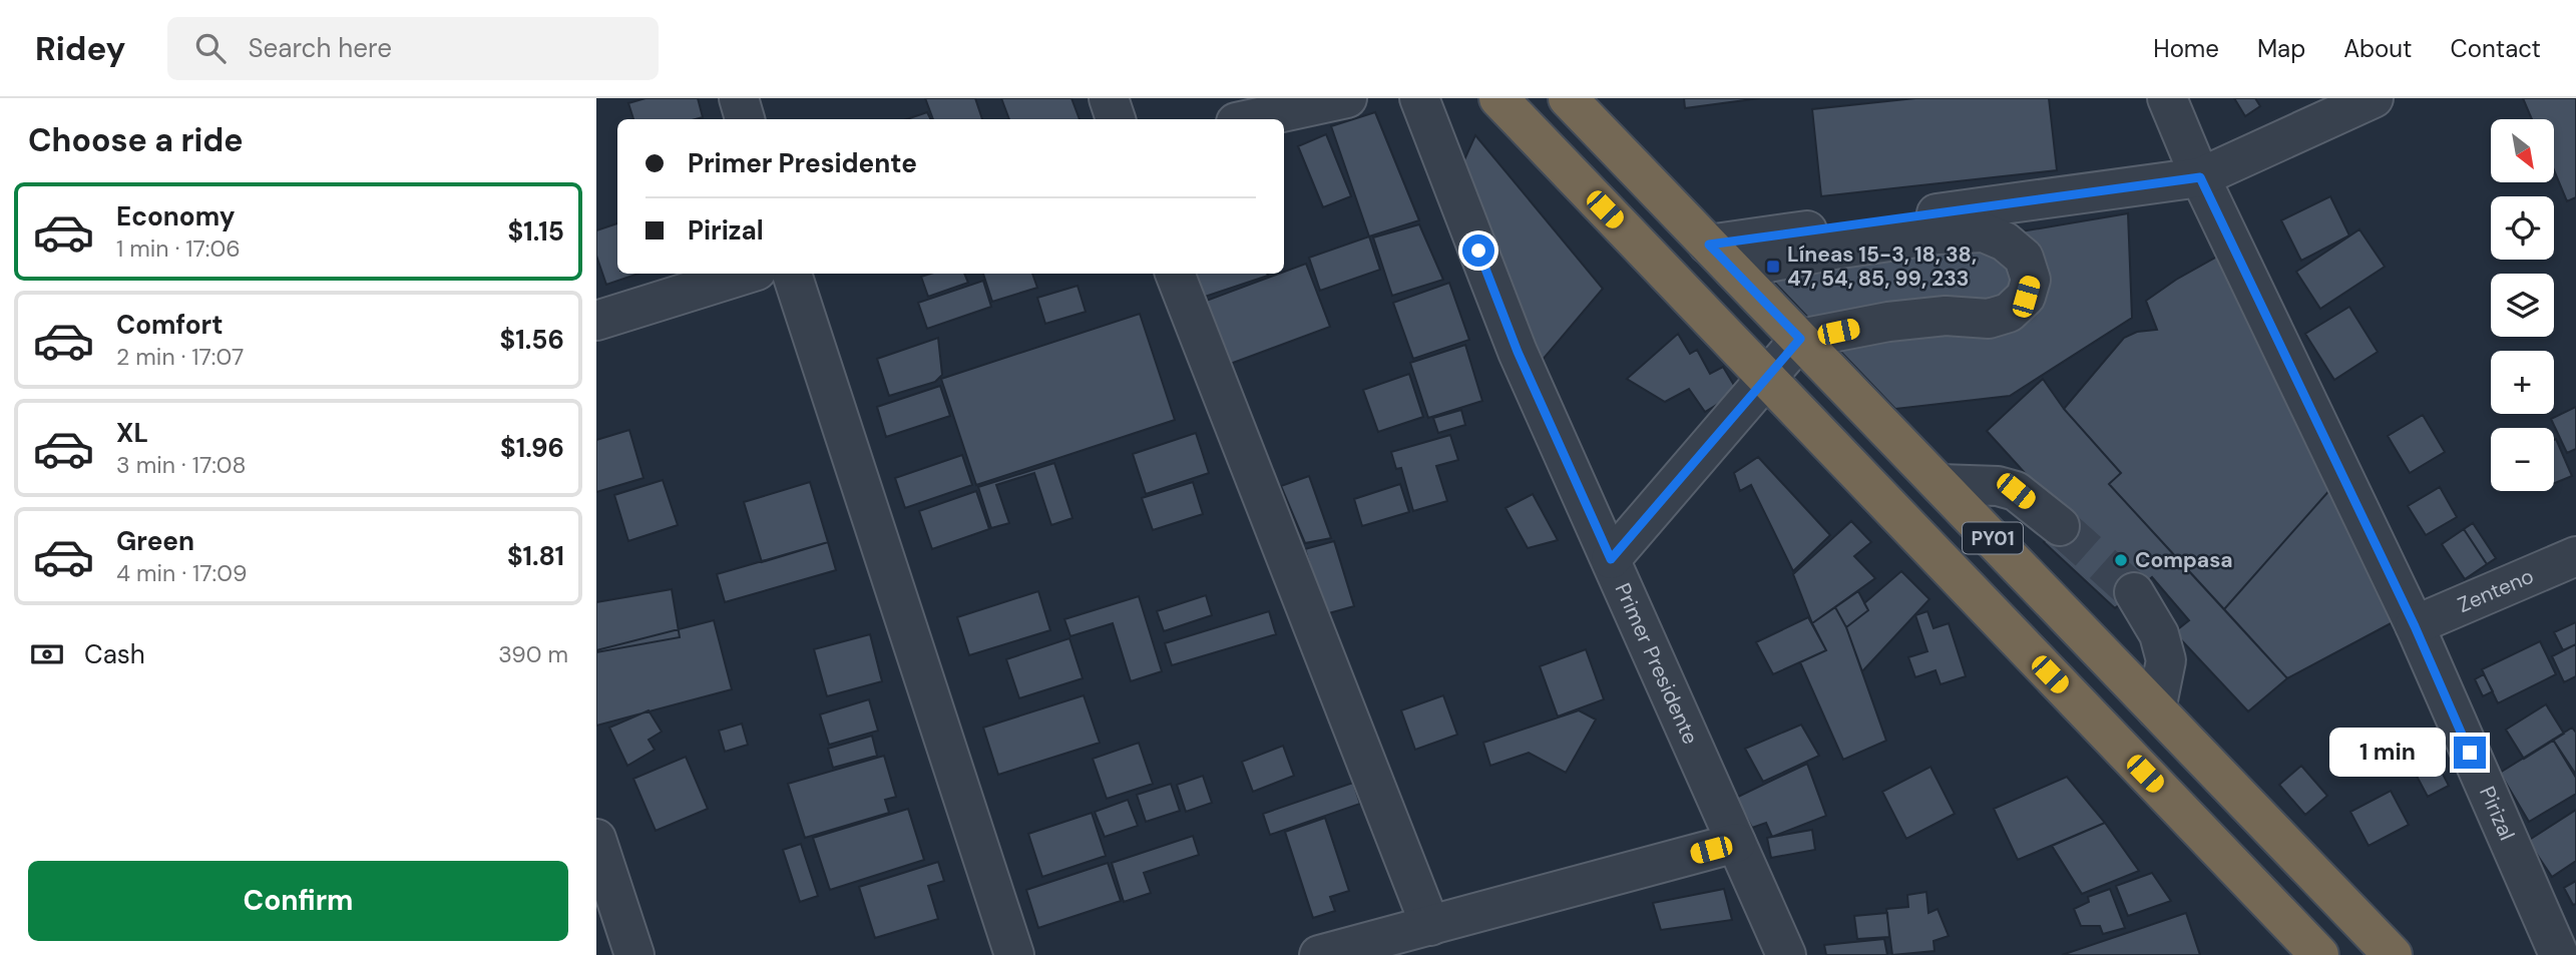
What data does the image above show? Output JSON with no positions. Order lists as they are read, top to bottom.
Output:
{
  "streets": {
    "highway": ["PY01"],
    "street": ["Zenteno", "Primer Presidente", "Pirizal"]
  },
  "crossings": [
    ["Zenteno", "Pirizal"]
  ],
  "places": {
    "transit": ["Líneas 15-3, 18, 38, 47, 54, 85, 99, 233"],
    "other": ["Compasa"]
  },
  "north": "bottom right",
  "page": {
    "header": "Ridey",
    "search": "Search here",
    "nav": [
      "Home",
      "Map",
      "About",
      "Contact"
    ],
    "heading": "Choose a ride",
    "map_buttons": ["+", "−"],
    "banner": ["Primer Presidente", "Pirizal"],
    "list": [
      {
        "name": "Economy",
        "note": "1 min · 17:06",
        "value": "$1.15"
      },
      {
        "name": "Comfort",
        "note": "2 min · 17:07",
        "value": "$1.56"
      },
      {
        "name": "XL",
        "note": "3 min · 17:08",
        "value": "$1.96"
      },
      {
        "name": "Green",
        "note": "4 min · 17:09",
        "value": "$1.81"
      }
    ],
    "pay": ["Cash", "390 m"],
    "bubble": "1 min",
    "buttons": "Confirm"
  }
}
